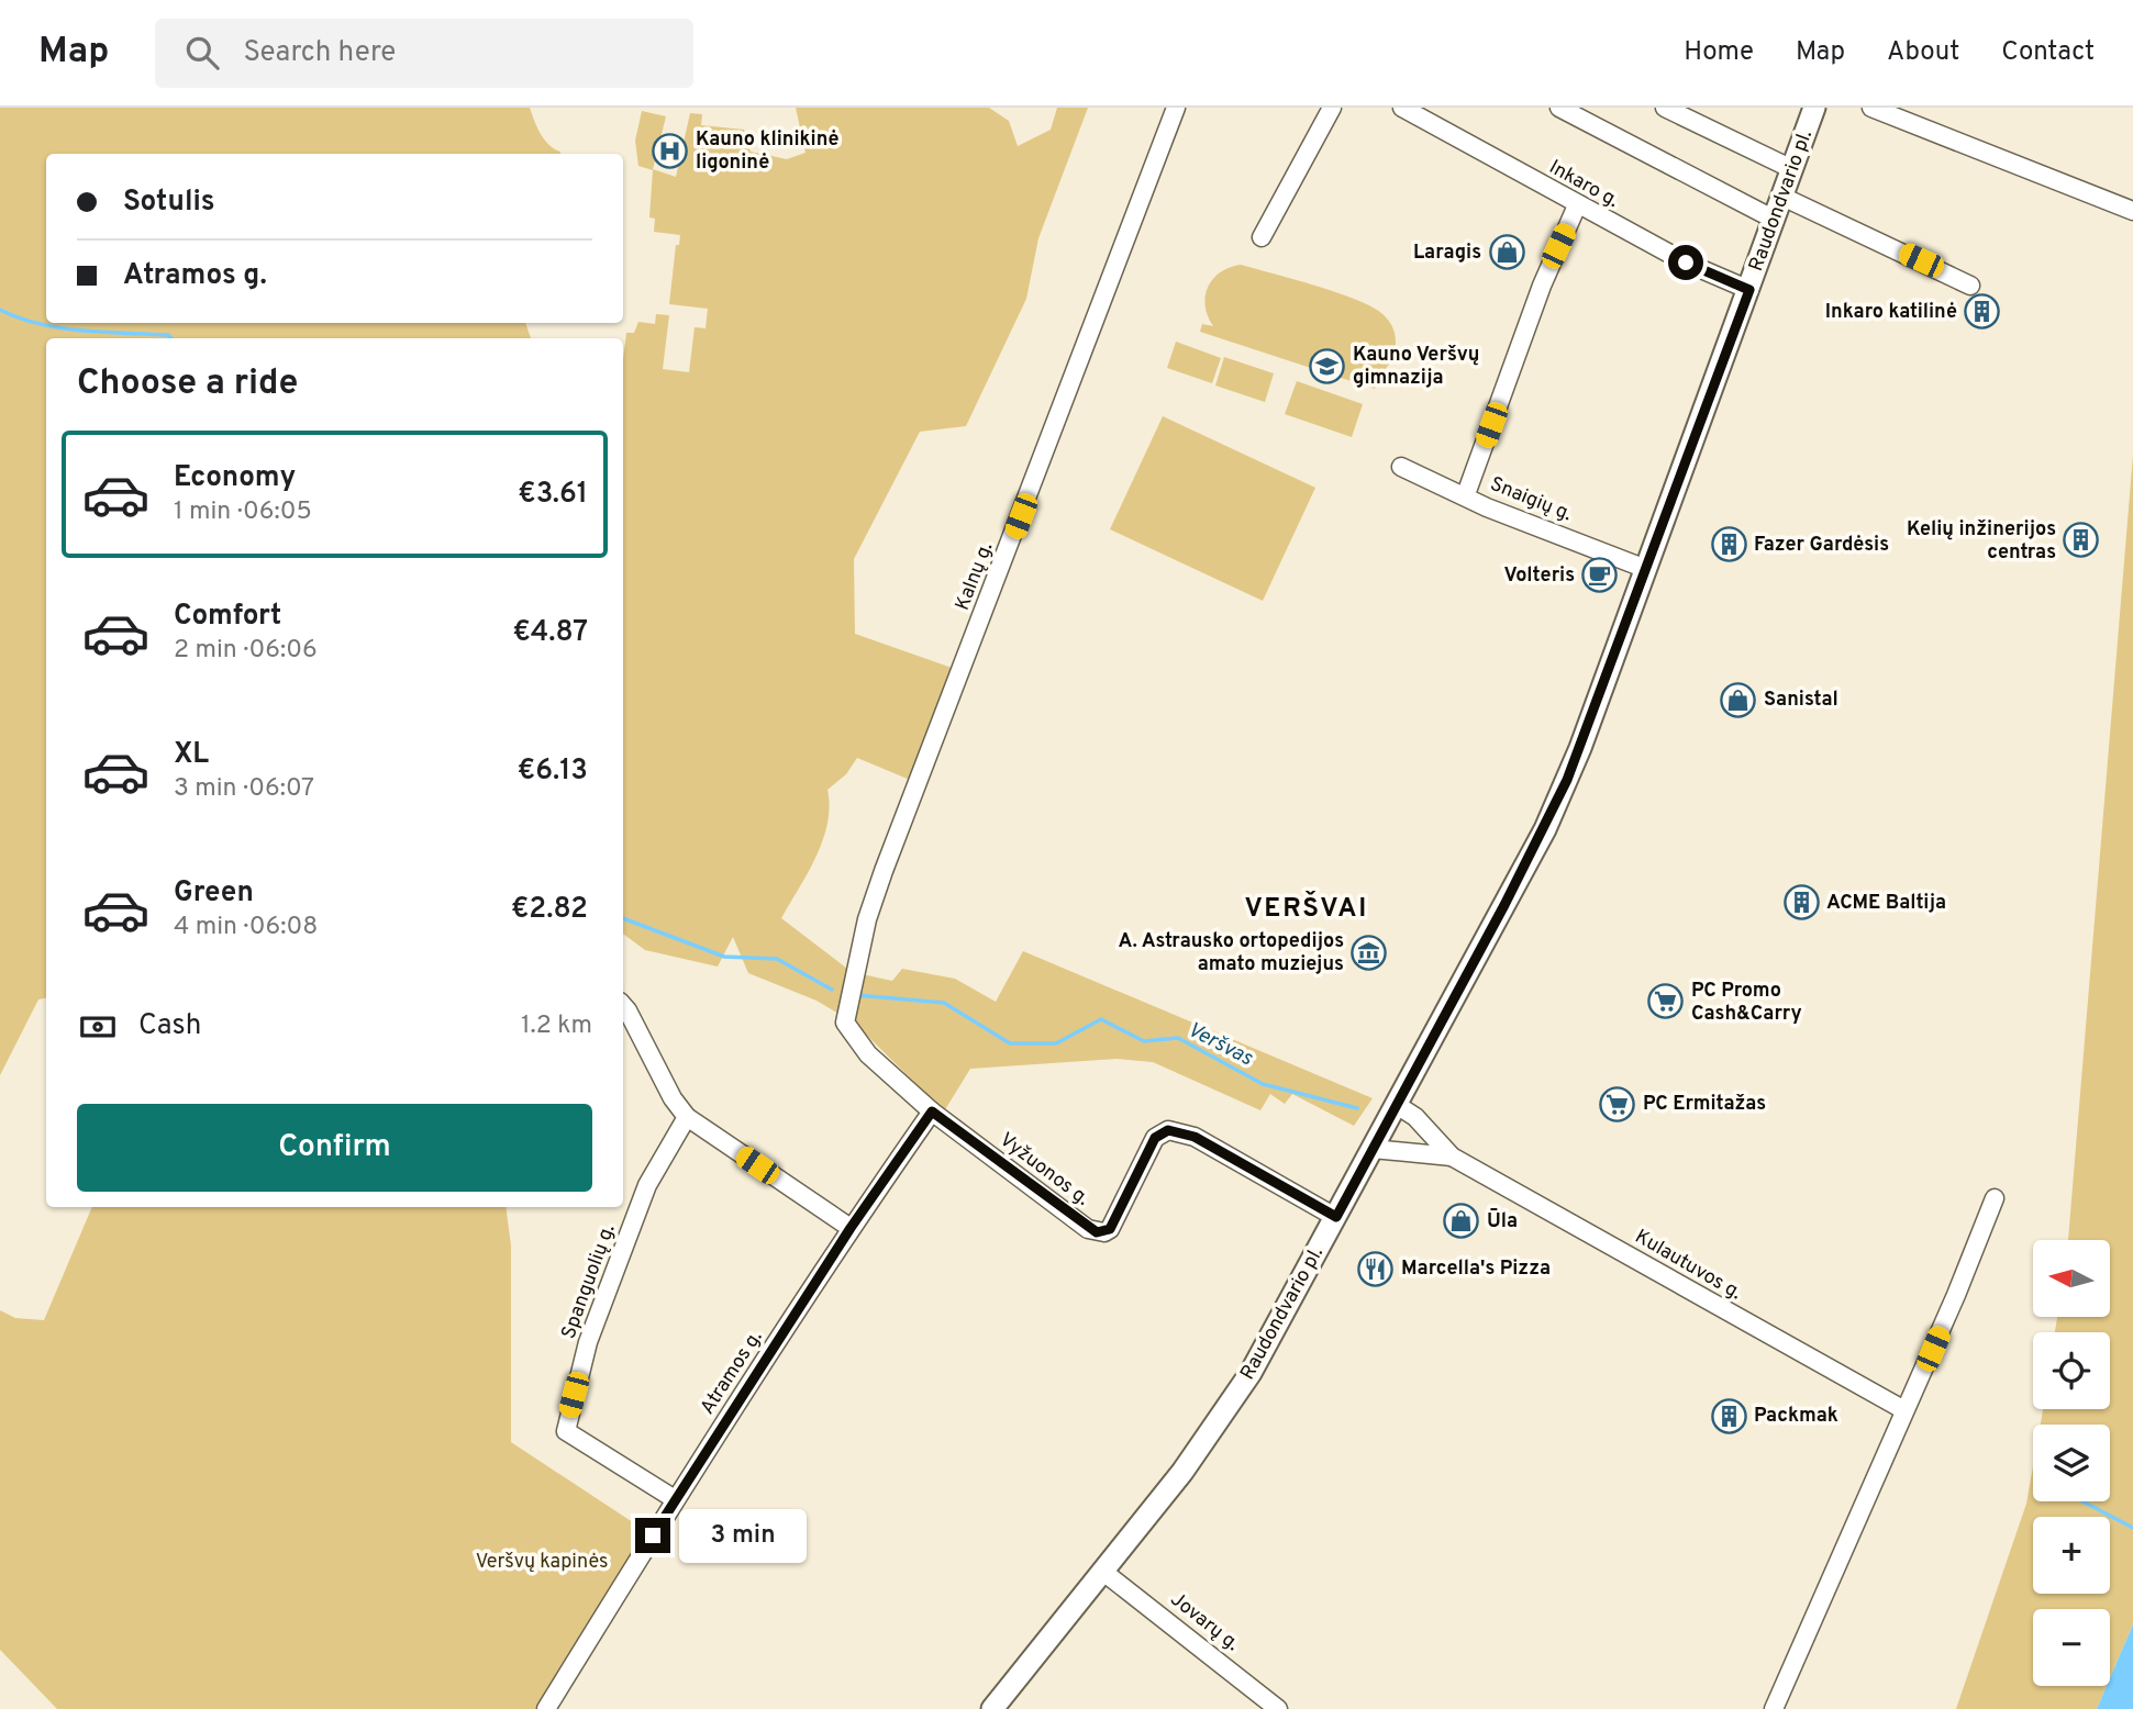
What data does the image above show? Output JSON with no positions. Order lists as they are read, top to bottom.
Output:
{
  "streets": {
    "main road": ["Raudondvario pl."],
    "street": [
      "Inkaro g.",
      "Snaigių g.",
      "Kalnų g.",
      "Vyžuonos g.",
      "Kulautuvos g.",
      "Spanguolių g.",
      "Atramos g.",
      "Jovarų g."
    ]
  },
  "crossings": [
    ["Inkaro g.", "Raudondvario pl."],
    ["Raudondvario pl.", "Snaigių g."],
    ["Raudondvario pl.", "Vyžuonos g."],
    ["Raudondvario pl.", "Kulautuvos g."],
    ["Raudondvario pl.", "Jovarų g."],
    ["Kalnų g.", "Vyžuonos g."],
    ["Kalnų g.", "Atramos g."],
    ["Vyžuonos g.", "Atramos g."],
    ["Spanguolių g.", "Atramos g."]
  ],
  "districts": ["VERŠVAI"],
  "water": ["Veršvas"],
  "parks": ["Veršvų kapinės"],
  "places": {
    "hospital": ["Kauno klinikinė ligoninė"],
    "shop": ["Laragis", "Sanistal", "Ūla"],
    "building": [
      "Inkaro katilinė",
      "Kelių inžinerijos centras",
      "Fazer Gardėsis",
      "ACME Baltija",
      "Packmak"
    ],
    "school or university": ["Kauno Veršvų gimnazija"],
    "cafe": ["Volteris"],
    "museum": ["A. Astrausko ortopedijos amato muziejus"],
    "supermarket": ["PC Promo Cash&Carry", "PC Ermitažas"],
    "restaurant": ["Marcella's Pizza"]
  },
  "north": "left",
  "page": {
    "header": "Map",
    "search": "Search here",
    "nav": [
      "Home",
      "Map",
      "About",
      "Contact"
    ],
    "banner": ["Sotulis", "Atramos g."],
    "heading": "Choose a ride",
    "list": [
      {
        "name": "Economy",
        "note": "1 min · 06:05",
        "value": "€3.61"
      },
      {
        "name": "Comfort",
        "note": "2 min · 06:06",
        "value": "€4.87"
      },
      {
        "name": "XL",
        "note": "3 min · 06:07",
        "value": "€6.13"
      },
      {
        "name": "Green",
        "note": "4 min · 06:08",
        "value": "€2.82"
      }
    ],
    "pay": ["Cash", "1.2 km"],
    "buttons": "Confirm",
    "map_buttons": ["+", "−"],
    "bubble": "3 min"
  }
}
